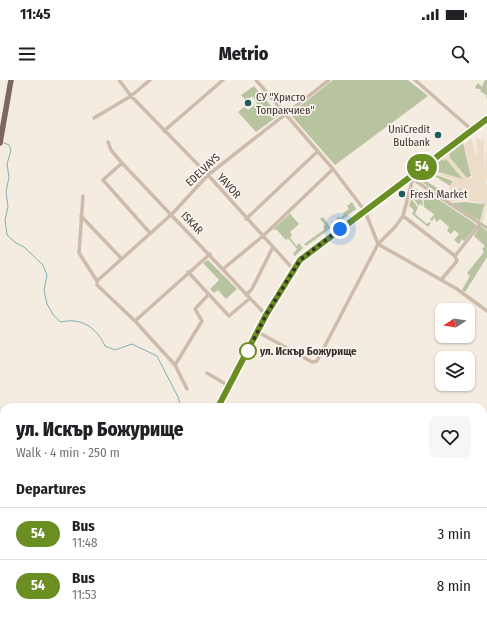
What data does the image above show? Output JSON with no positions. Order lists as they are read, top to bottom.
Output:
{
  "streets": {
    "street": ["EDELVAYS", "YAVOR", "ISKAR"]
  },
  "crossings": [
    ["EDELVAYS", "YAVOR"],
    ["EDELVAYS", "ISKAR"]
  ],
  "places": [
    "СУ \"Христо Топракчиев\"",
    "UniCredit Bulbank",
    "Fresh Market",
    "ул. Искър Божурище"
  ],
  "lines": ["bus line 54"],
  "north": "left",
  "page": {
    "status": "11:45",
    "header": "Metrio",
    "on_map": "54",
    "heading": [
      ["ул. Искър Божурище", "Walk · 4 min · 250 m"],
      "Departures"
    ],
    "list": [
      {
        "mark": "54",
        "name": "Bus",
        "note": "11:48",
        "value": "3 min"
      },
      {
        "mark": "54",
        "name": "Bus",
        "note": "11:53",
        "value": "8 min"
      }
    ]
  }
}
